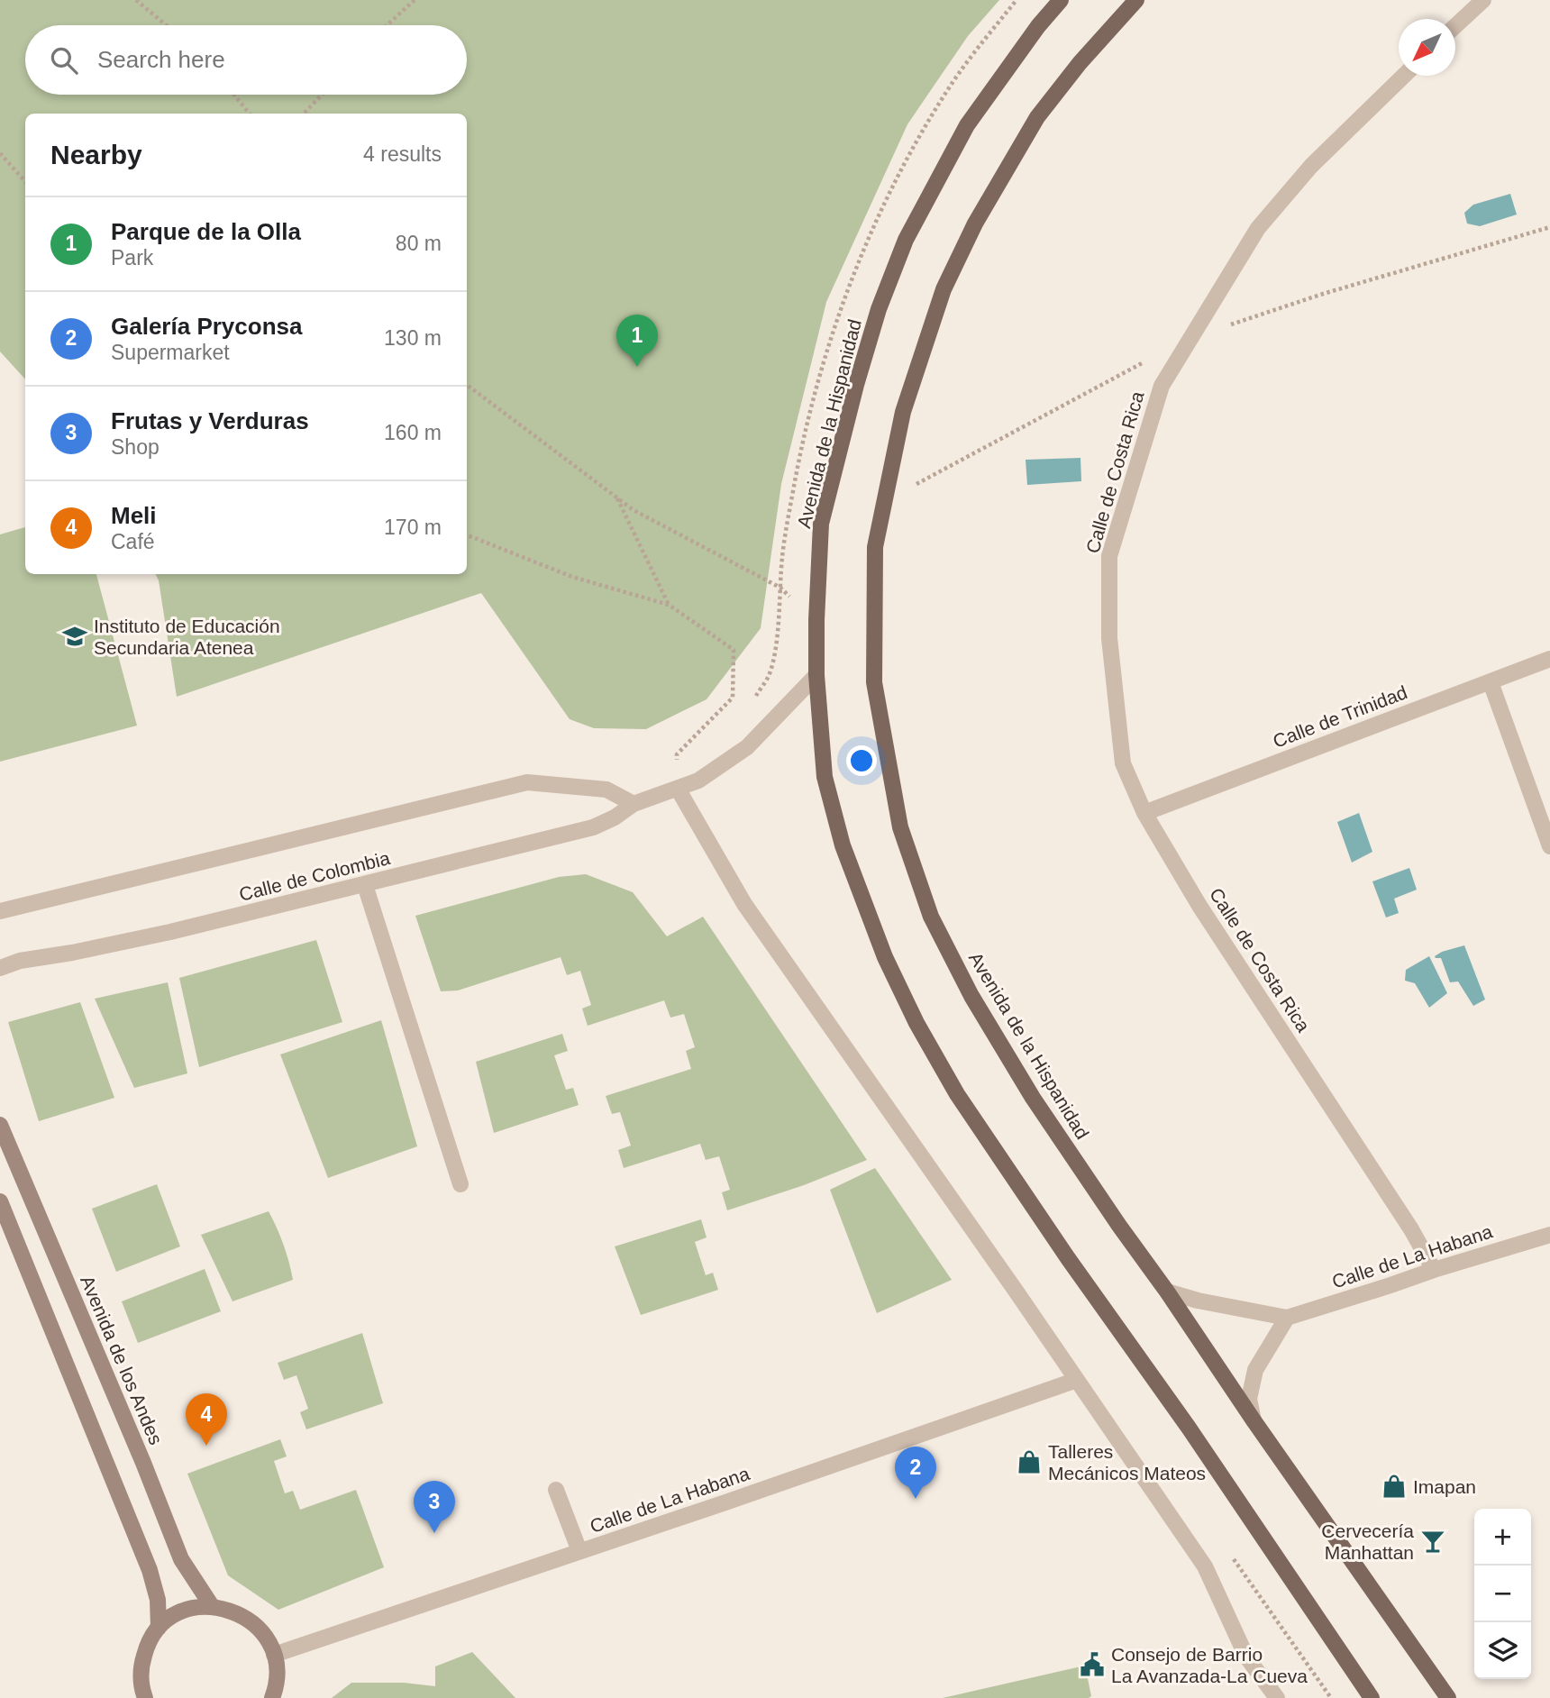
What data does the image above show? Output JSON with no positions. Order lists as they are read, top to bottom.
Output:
{
  "streets": {
    "main road": ["Avenida de la Hispanidad", "Avenida de los Andes"],
    "street": [
      "Calle de Costa Rica",
      "Calle de Trinidad",
      "Calle de Colombia",
      "Calle de La Habana"
    ]
  },
  "crossings": [
    ["Avenida de la Hispanidad", "Calle de Colombia"],
    ["Avenida de la Hispanidad", "Calle de La Habana"],
    ["Calle de Costa Rica", "Calle de Trinidad"],
    ["Calle de Costa Rica", "Calle de La Habana"]
  ],
  "places": {
    "school or university": ["Instituto de Educación Secundaria Atenea"],
    "shop": ["Talleres Mecánicos Mateos", "Imapan"],
    "bar": ["Cervecería Manhattan"],
    "public building": ["Consejo de Barrio La Avanzada-La Cueva"]
  },
  "north": "bottom left",
  "page": {
    "search": "Search here",
    "heading": ["Nearby", "4 results"],
    "list": [
      {
        "mark": "1",
        "name": "Parque de la Olla",
        "note": "Park",
        "value": "80 m"
      },
      {
        "mark": "2",
        "name": "Galería Pryconsa",
        "note": "Supermarket",
        "value": "130 m"
      },
      {
        "mark": "3",
        "name": "Frutas y Verduras",
        "note": "Shop",
        "value": "160 m"
      },
      {
        "mark": "4",
        "name": "Meli",
        "note": "Café",
        "value": "170 m"
      }
    ],
    "pins": [
      "1",
      "4",
      "2",
      "3"
    ],
    "map_buttons": ["+", "−"]
  }
}
